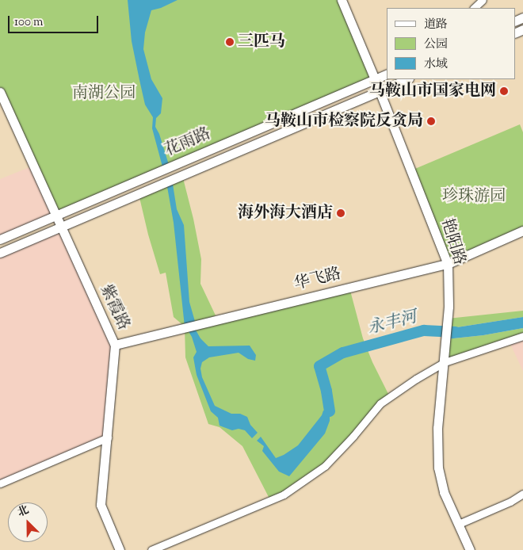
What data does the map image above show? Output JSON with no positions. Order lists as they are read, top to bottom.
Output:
{
  "streets": {
    "street": [
      "花雨路",
      "艳阳路",
      "华飞路",
      "紫霞路"
    ]
  },
  "crossings": [
    ["花雨路", "艳阳路"],
    ["花雨路", "紫霞路"],
    ["艳阳路", "华飞路"],
    ["华飞路", "紫霞路"]
  ],
  "water": ["永丰河"],
  "parks": ["南湖公园", "珍珠游园"],
  "places": [
    "三匹马",
    "马鞍山市国家电网",
    "马鞍山市检察院反贪局",
    "海外海大酒店"
  ],
  "legend": ["道路", "公园", "水域"],
  "scale_bar": "100 m",
  "north": "top left"
}
